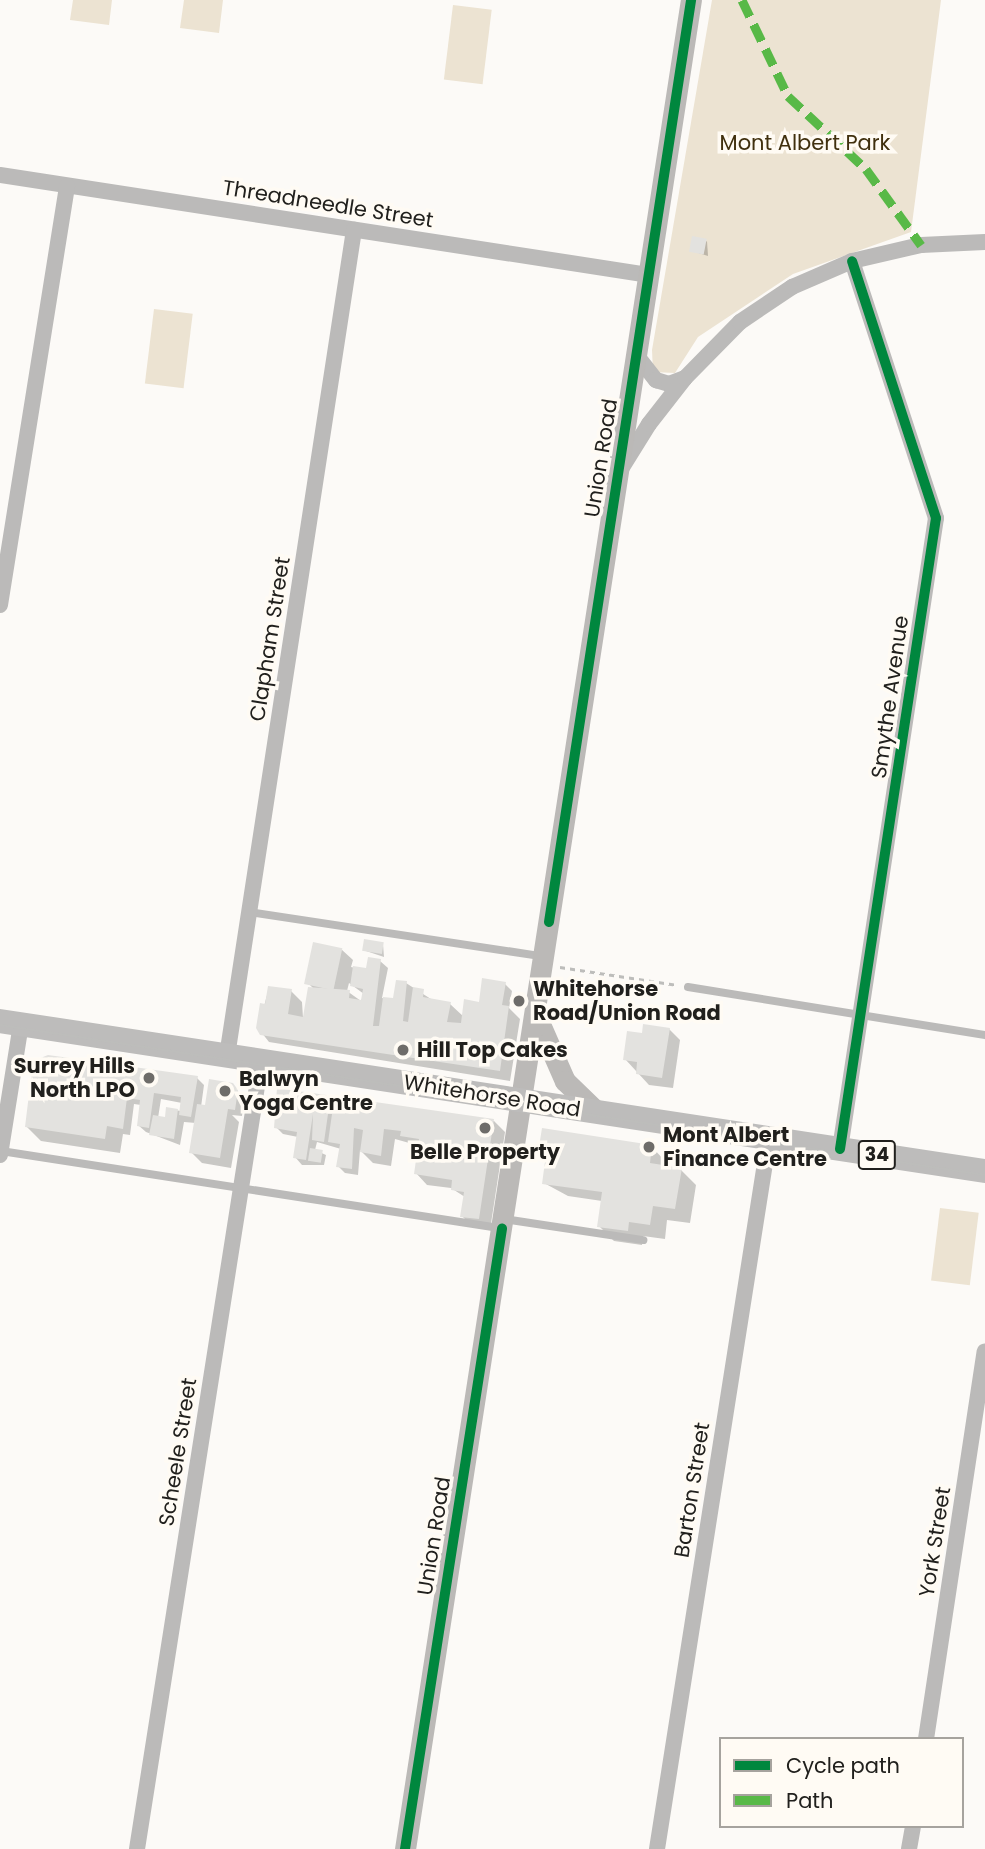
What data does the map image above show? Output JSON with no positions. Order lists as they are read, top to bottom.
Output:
{
  "streets": {
    "main road": ["Union Road", "Whitehorse Road", "34"],
    "street": [
      "Threadneedle Street",
      "Clapham Street",
      "Smythe Avenue",
      "Scheele Street",
      "Barton Street",
      "York Street"
    ]
  },
  "crossings": [
    ["Threadneedle Street", "Union Road"],
    ["Threadneedle Street", "Clapham Street"],
    ["Union Road", "Whitehorse Road"],
    ["Clapham Street", "Whitehorse Road"],
    ["Smythe Avenue", "Whitehorse Road"],
    ["Whitehorse Road", "Scheele Street"],
    ["Whitehorse Road", "Barton Street"]
  ],
  "parks": ["Mont Albert Park"],
  "places": [
    "Whitehorse Road/Union Road",
    "Hill Top Cakes",
    "Surrey Hills North LPO",
    "Balwyn Yoga Centre",
    "Belle Property",
    "Mont Albert Finance Centre"
  ],
  "legend": ["Cycle path", "Path"]
}
